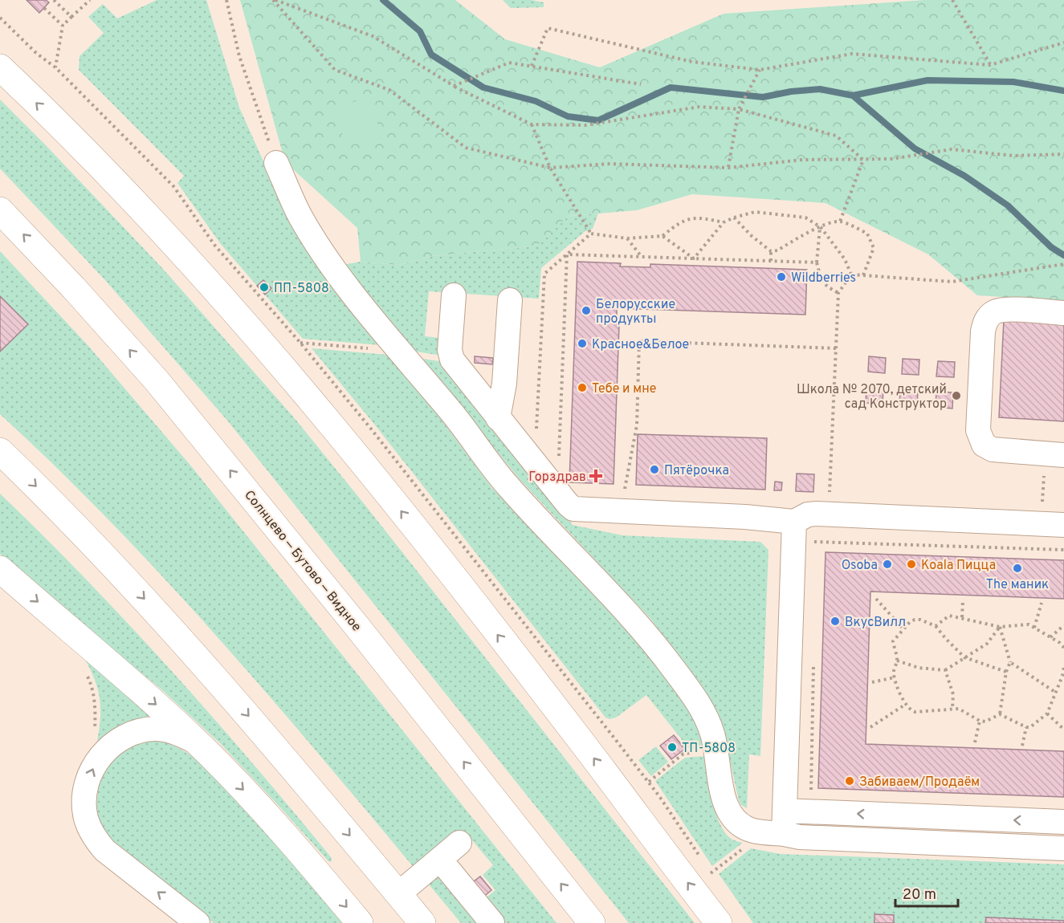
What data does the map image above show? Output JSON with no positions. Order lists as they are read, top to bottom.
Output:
{
  "streets": {
    "main road": ["Солнцево — Бутово — Видное"]
  },
  "places": {
    "other": [
      "Wildberries",
      "ПП-5808",
      "Белорусские продукты",
      "Красное&Белое",
      "Тебе и мне",
      "Школа № 2070, детский сад Конструктор",
      "Пятёрочка",
      "Osoba",
      "Koala Пицца",
      "The маник",
      "ВкусВилл",
      "ТП-5808",
      "Забиваем/Продаём"
    ],
    "health": ["Горздрав"]
  },
  "scale_bar": "20 m"
}
